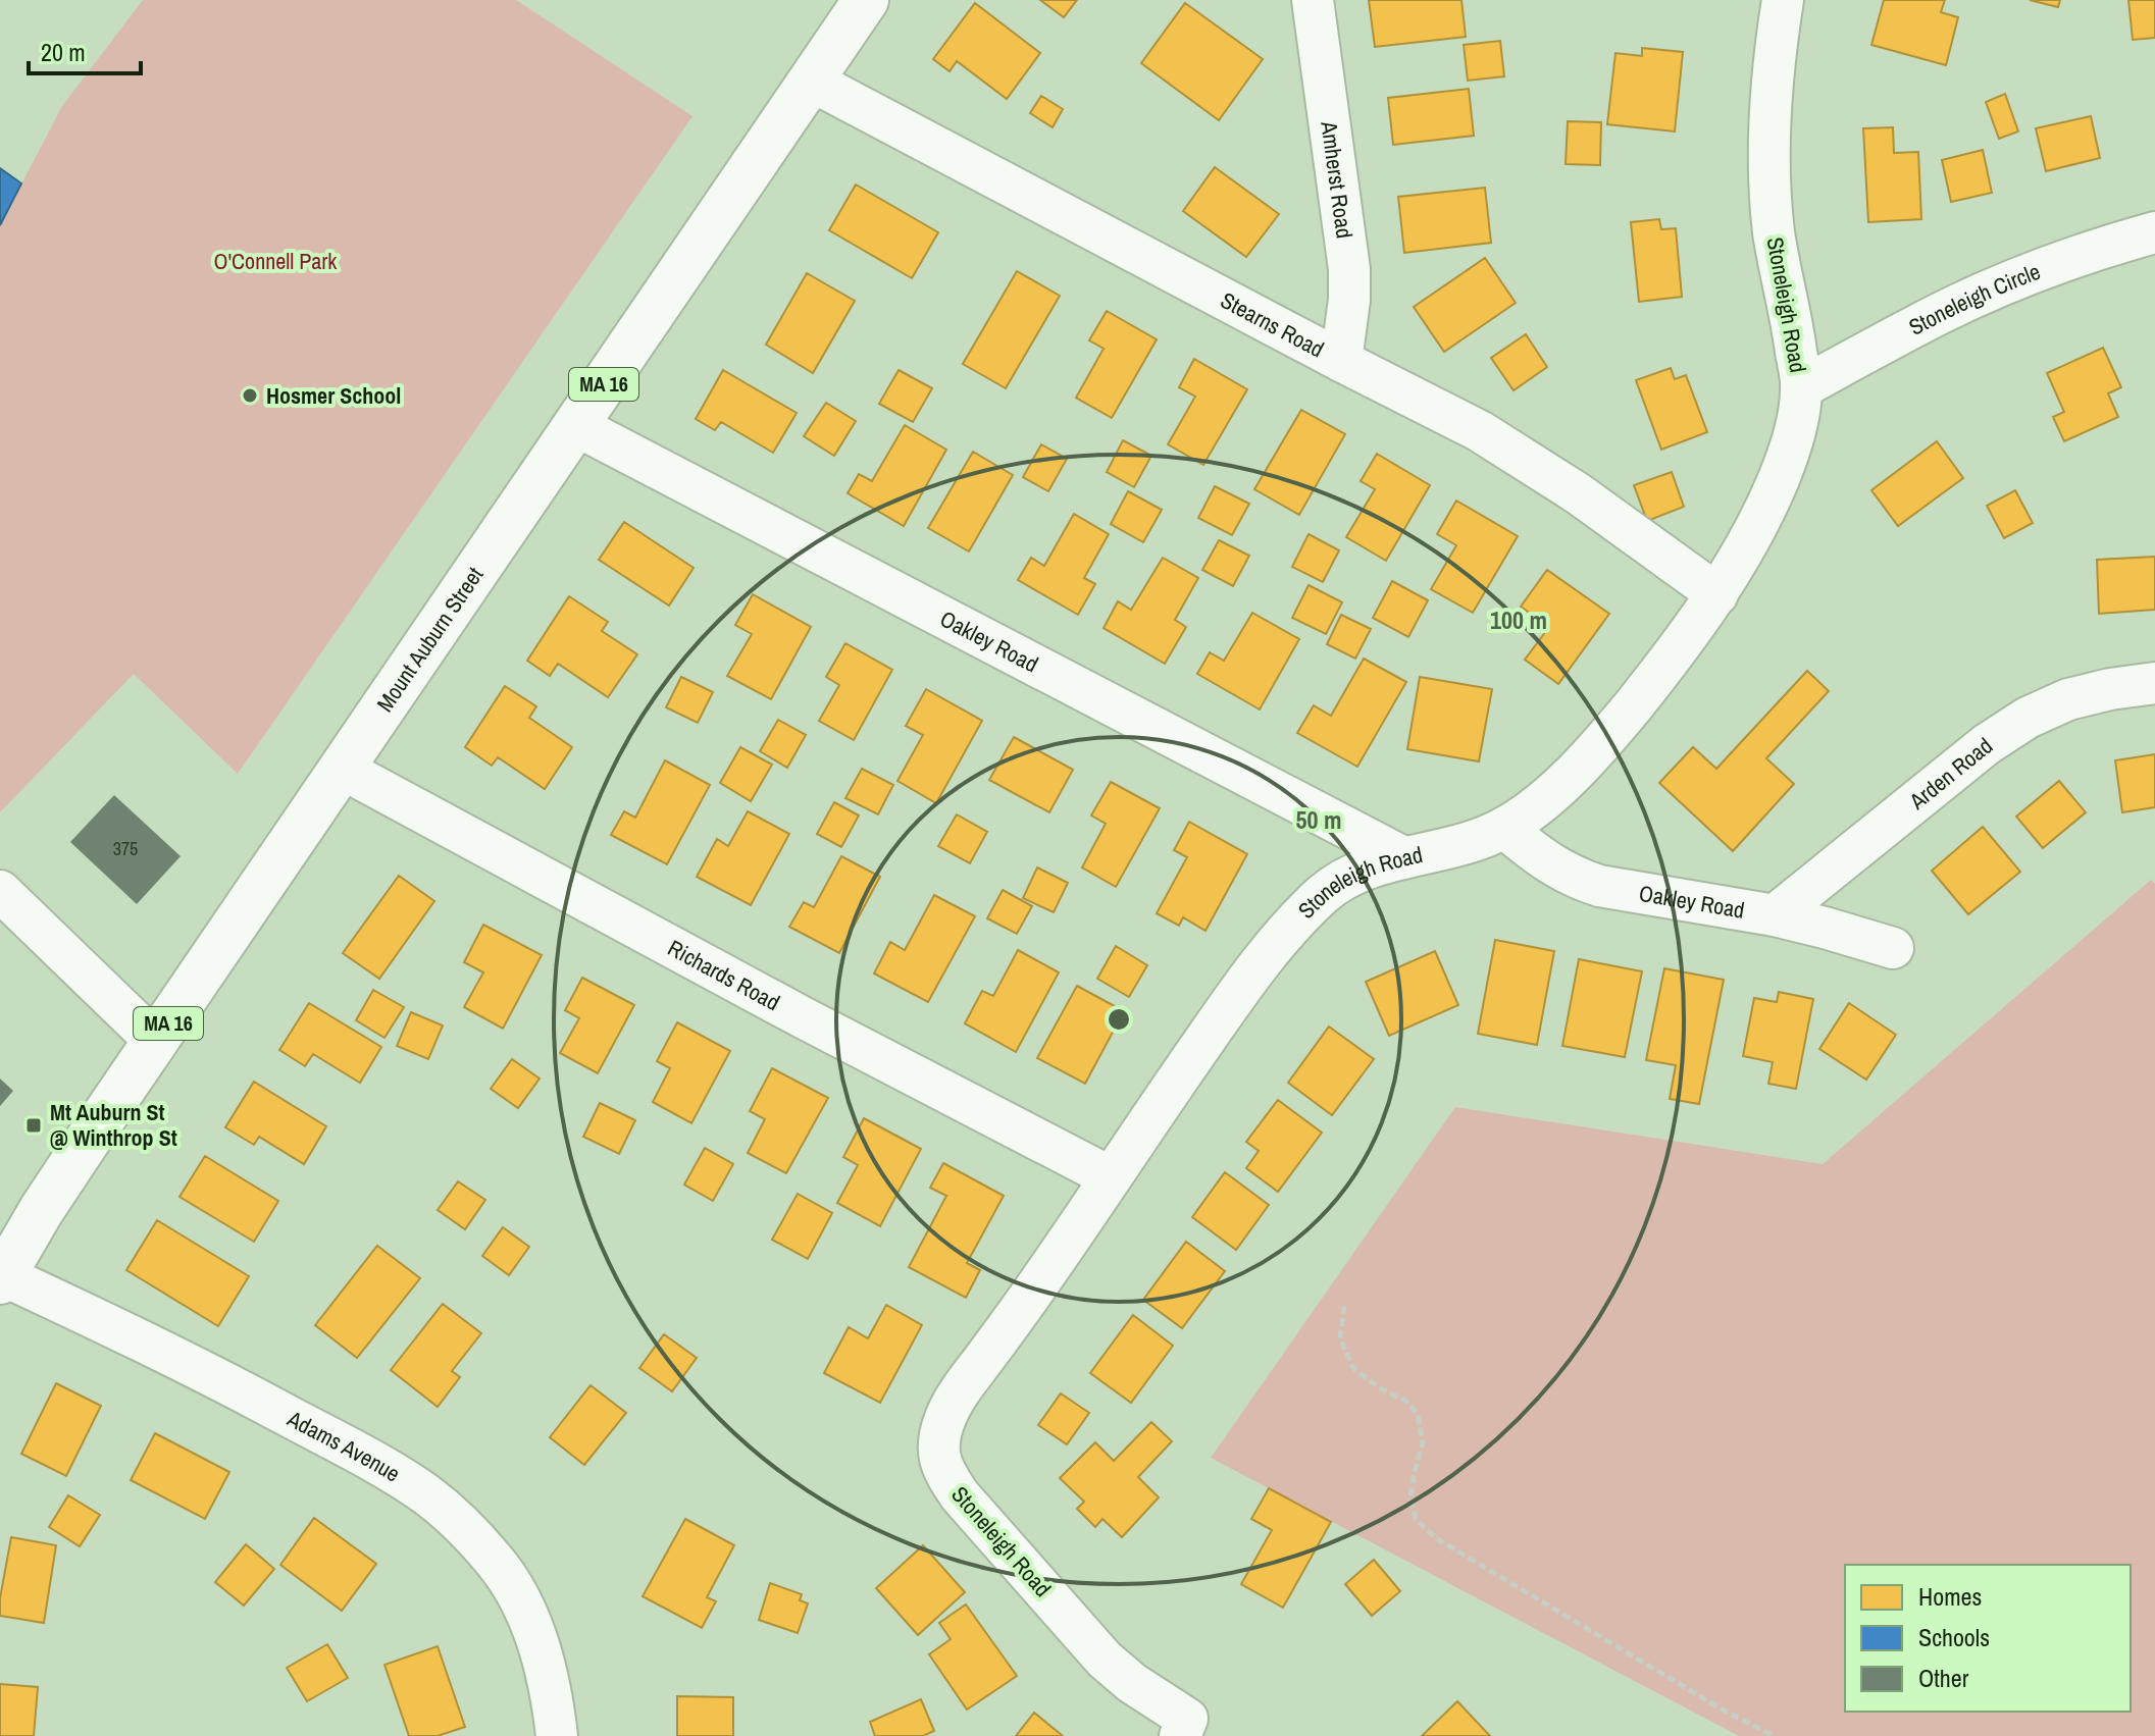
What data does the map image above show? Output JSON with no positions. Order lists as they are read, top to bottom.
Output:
{
  "streets": {
    "main road": ["MA 16", "Mount Auburn Street"],
    "street": [
      "Amherst Road",
      "Stoneleigh Circle",
      "Stoneleigh Road",
      "Stearns Road",
      "Oakley Road",
      "Arden Road",
      "Richards Road",
      "Adams Avenue"
    ]
  },
  "crossings": [
    ["Amherst Road", "Stearns Road"],
    ["Stoneleigh Circle", "Stoneleigh Road"],
    ["Stoneleigh Road", "Stearns Road"],
    ["Stoneleigh Road", "Oakley Road"],
    ["Stoneleigh Road", "Richards Road"],
    ["Stearns Road", "Mount Auburn Street"],
    ["Mount Auburn Street", "Oakley Road"],
    ["Mount Auburn Street", "Richards Road"],
    ["Mount Auburn Street", "Adams Avenue"],
    ["Oakley Road", "Arden Road"]
  ],
  "parks": ["O'Connell Park"],
  "places": {
    "other": ["Hosmer School"],
    "transit": ["Mt Auburn St @ Winthrop St"]
  },
  "house_numbers": ["375"],
  "legend": ["Homes", "Schools", "Other"],
  "scale_bar": "20 m",
  "rings": ["100 m", "50 m"]
}
